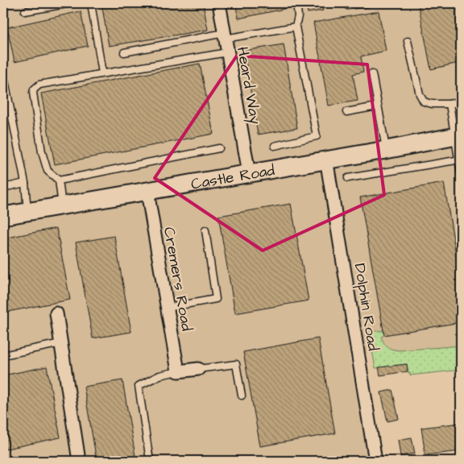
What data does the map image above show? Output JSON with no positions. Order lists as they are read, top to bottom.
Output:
{
  "streets": {
    "main road": ["Castle Road"],
    "street": ["Heard Way", "Cremers Road", "Dolphin Road"]
  },
  "crossings": [
    ["Heard Way", "Castle Road"],
    ["Castle Road", "Cremers Road"],
    ["Castle Road", "Dolphin Road"]
  ]
}
